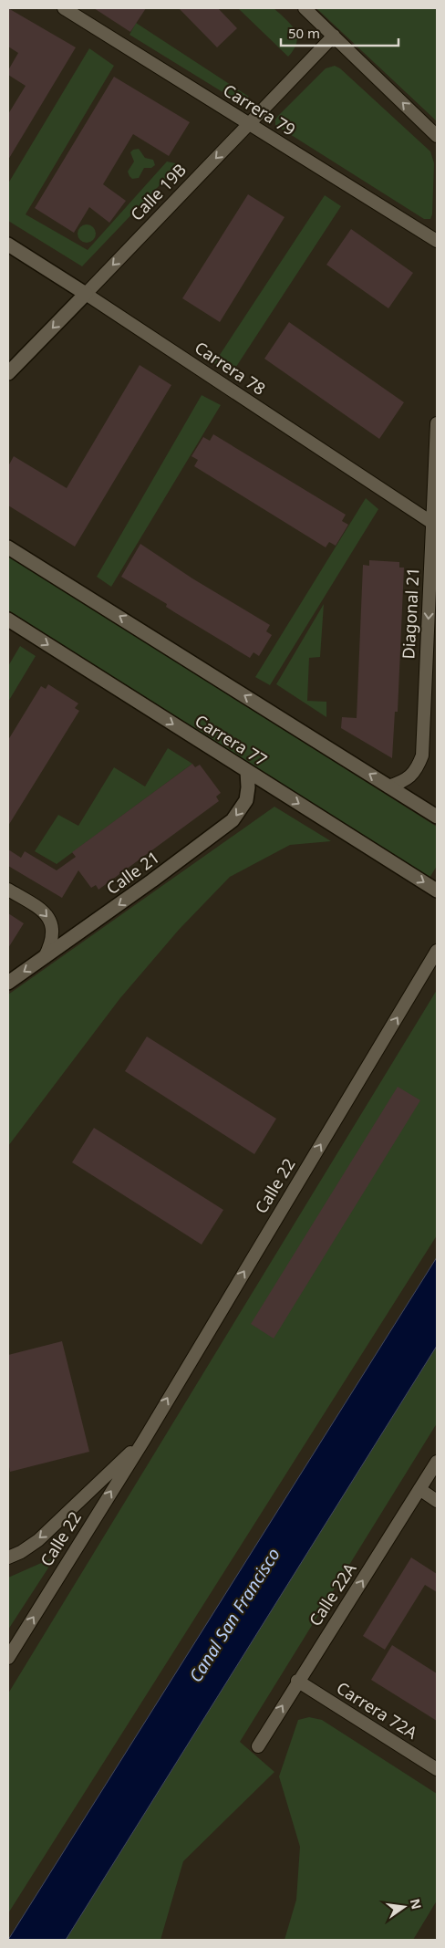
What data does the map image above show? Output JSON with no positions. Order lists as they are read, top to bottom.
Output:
{
  "streets": {
    "street": [
      "Carrera 79",
      "Calle 19B",
      "Carrera 78",
      "Diagonal 21",
      "Carrera 77",
      "Calle 21",
      "Calle 22",
      "Calle 22A",
      "Carrera 72A"
    ]
  },
  "crossings": [
    ["Carrera 79", "Calle 19B"],
    ["Calle 19B", "Carrera 78"],
    ["Carrera 78", "Diagonal 21"],
    ["Carrera 77", "Calle 21"],
    ["Calle 22A", "Carrera 72A"]
  ],
  "one_way": [
    "Calle 19B",
    "Diagonal 21",
    "Calle 21",
    "Calle 22A"
  ],
  "water": ["Canal San Francisco"],
  "scale_bar": "50 m",
  "north": "right"
}
